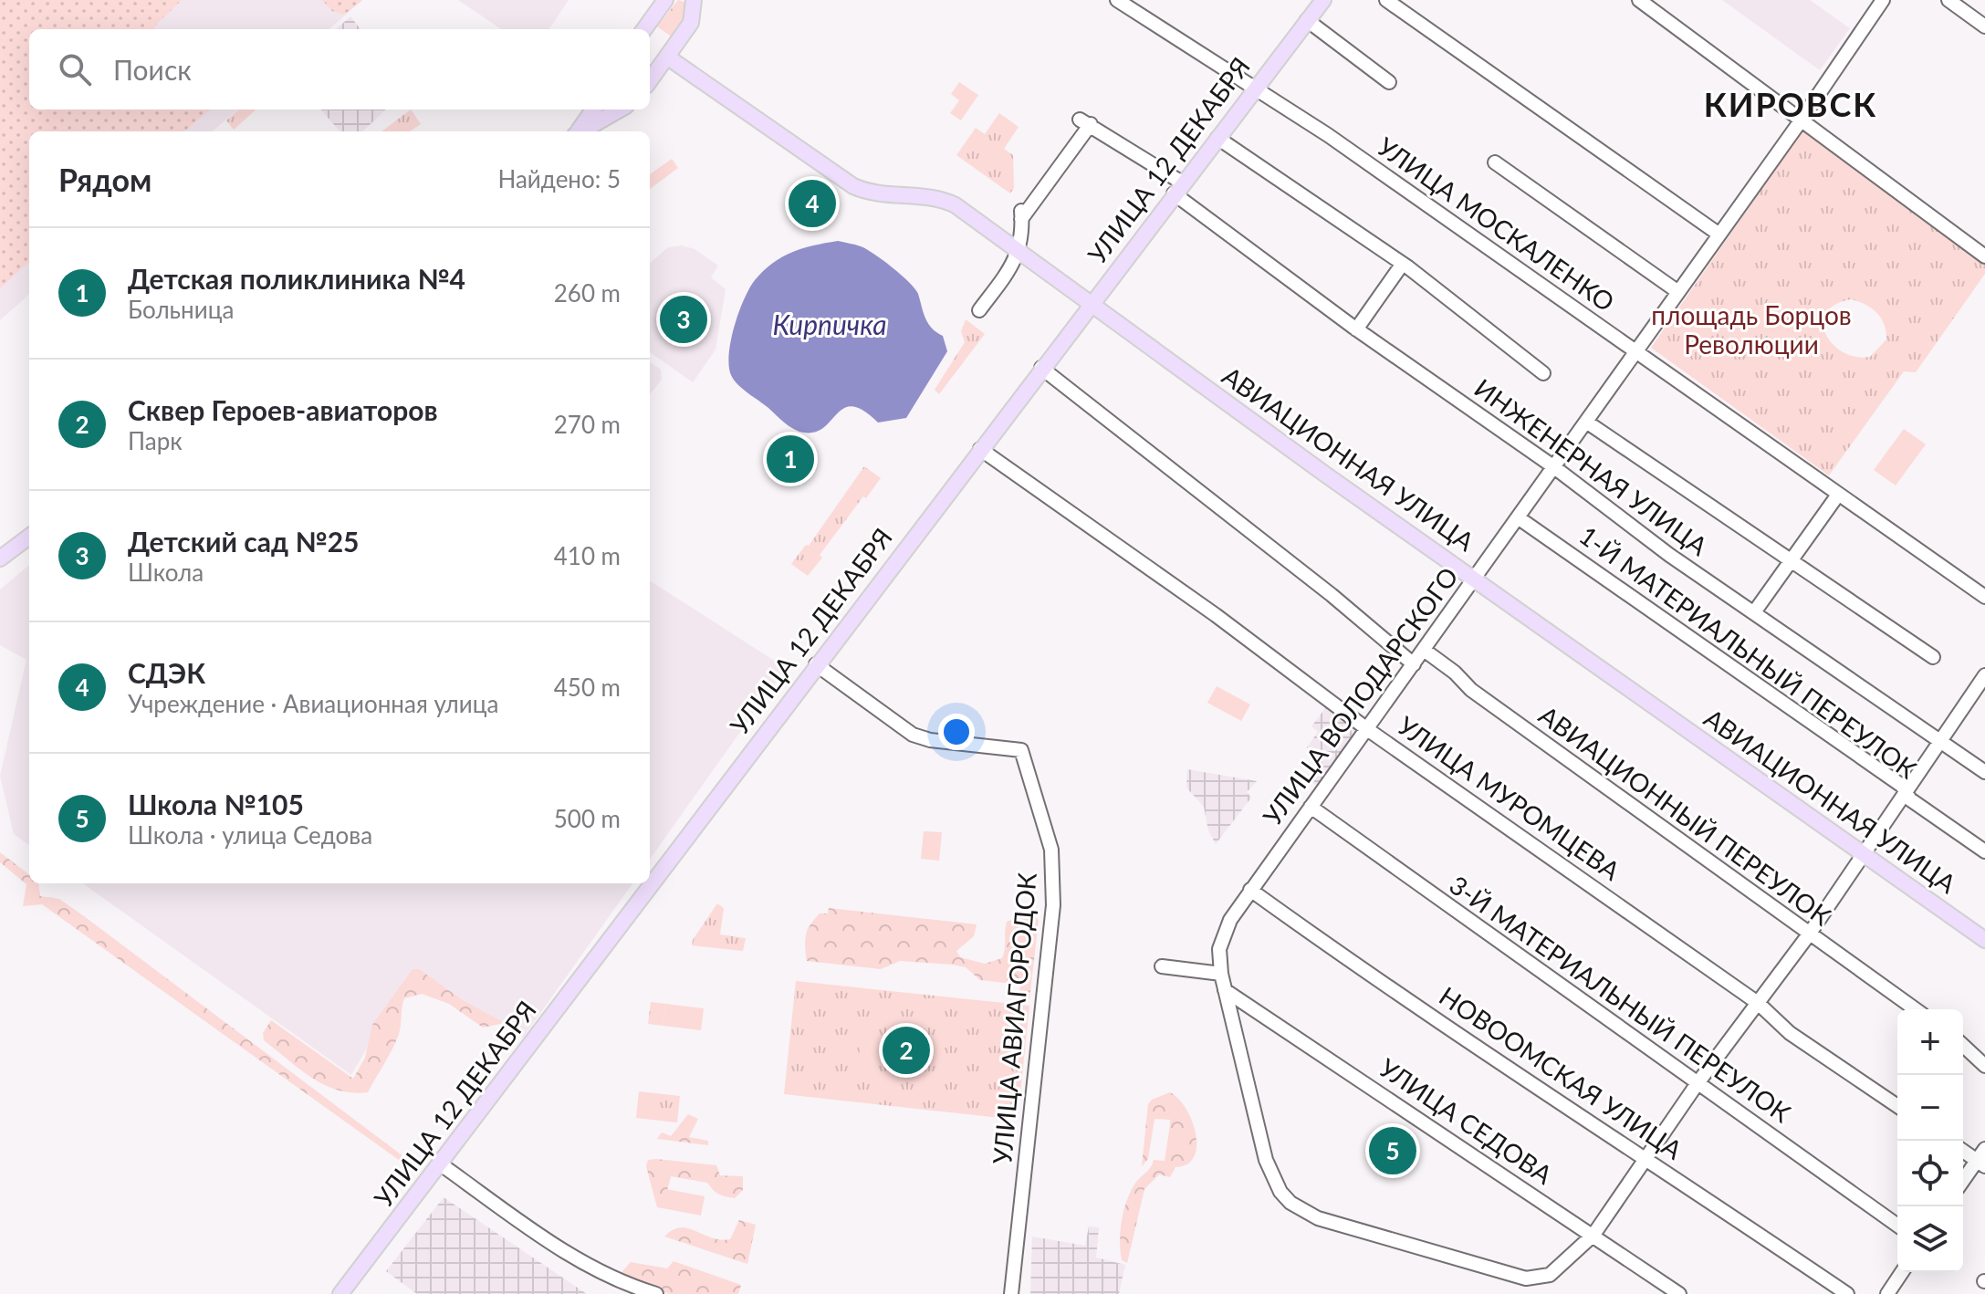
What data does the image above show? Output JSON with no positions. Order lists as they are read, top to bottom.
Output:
{
  "streets": {
    "main road": ["УЛИЦА 12 ДЕКАБРЯ", "АВИАЦИОННАЯ УЛИЦА"],
    "street": [
      "УЛИЦА МОСКАЛЕНКО",
      "ИНЖЕНЕРНАЯ УЛИЦА",
      "1-Й МАТЕРИАЛЬНЫЙ ПЕРЕУЛОК",
      "УЛИЦА ВОЛОДАРСКОГО",
      "УЛИЦА МУРОМЦЕВА",
      "АВИАЦИОННЫЙ ПЕРЕУЛОК",
      "3-Й МАТЕРИАЛЬНЫЙ ПЕРЕУЛОК",
      "УЛИЦА АВИАГОРОДОК",
      "НОВООМСКАЯ УЛИЦА",
      "УЛИЦА СЕДОВА"
    ]
  },
  "crossings": [
    ["УЛИЦА 12 ДЕКАБРЯ", "УЛИЦА МОСКАЛЕНКО"],
    ["УЛИЦА 12 ДЕКАБРЯ", "АВИАЦИОННАЯ УЛИЦА"],
    ["УЛИЦА 12 ДЕКАБРЯ", "ИНЖЕНЕРНАЯ УЛИЦА"],
    ["УЛИЦА 12 ДЕКАБРЯ", "УЛИЦА МУРОМЦЕВА"],
    ["УЛИЦА 12 ДЕКАБРЯ", "УЛИЦА АВИАГОРОДОК"],
    ["УЛИЦА МОСКАЛЕНКО", "УЛИЦА ВОЛОДАРСКОГО"],
    ["АВИАЦИОННАЯ УЛИЦА", "ИНЖЕНЕРНАЯ УЛИЦА"],
    ["АВИАЦИОННАЯ УЛИЦА", "УЛИЦА ВОЛОДАРСКОГО"],
    ["ИНЖЕНЕРНАЯ УЛИЦА", "УЛИЦА ВОЛОДАРСКОГО"],
    ["1-Й МАТЕРИАЛЬНЫЙ ПЕРЕУЛОК", "УЛИЦА ВОЛОДАРСКОГО"],
    ["УЛИЦА ВОЛОДАРСКОГО", "УЛИЦА МУРОМЦЕВА"],
    ["УЛИЦА ВОЛОДАРСКОГО", "АВИАЦИОННЫЙ ПЕРЕУЛОК"],
    ["УЛИЦА ВОЛОДАРСКОГО", "3-Й МАТЕРИАЛЬНЫЙ ПЕРЕУЛОК"],
    ["УЛИЦА ВОЛОДАРСКОГО", "НОВООМСКАЯ УЛИЦА"],
    ["УЛИЦА ВОЛОДАРСКОГО", "УЛИЦА СЕДОВА"]
  ],
  "districts": ["КИРОВСК"],
  "water": ["Кирпичка"],
  "parks": ["площадь Борцов Революции"],
  "page": {
    "search": "Поиск",
    "heading": ["Рядом", "Найдено: 5"],
    "pins": [
      "4",
      "3",
      "1",
      "2",
      "5"
    ],
    "list": [
      {
        "mark": "1",
        "name": "Детская поликлиника №4",
        "note": "Больница",
        "value": "260 m"
      },
      {
        "mark": "2",
        "name": "Сквер Героев-авиаторов",
        "note": "Парк",
        "value": "270 m"
      },
      {
        "mark": "3",
        "name": "Детский сад №25",
        "note": "Школа",
        "value": "410 m"
      },
      {
        "mark": "4",
        "name": "СДЭК",
        "note": "Учреждение · Авиационная улица",
        "value": "450 m"
      },
      {
        "mark": "5",
        "name": "Школа №105",
        "note": "Школа · улица Седова",
        "value": "500 m"
      }
    ],
    "map_buttons": ["+", "−"]
  }
}
